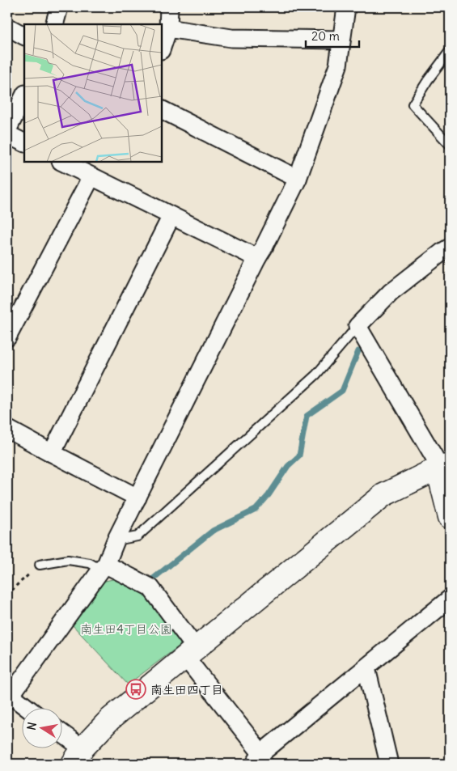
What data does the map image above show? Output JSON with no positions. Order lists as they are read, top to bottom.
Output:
{
  "parks": ["南生田4丁目公園"],
  "places": {
    "bus stop": ["南生田四丁目"]
  },
  "scale_bar": "20 m",
  "north": "left"
}
